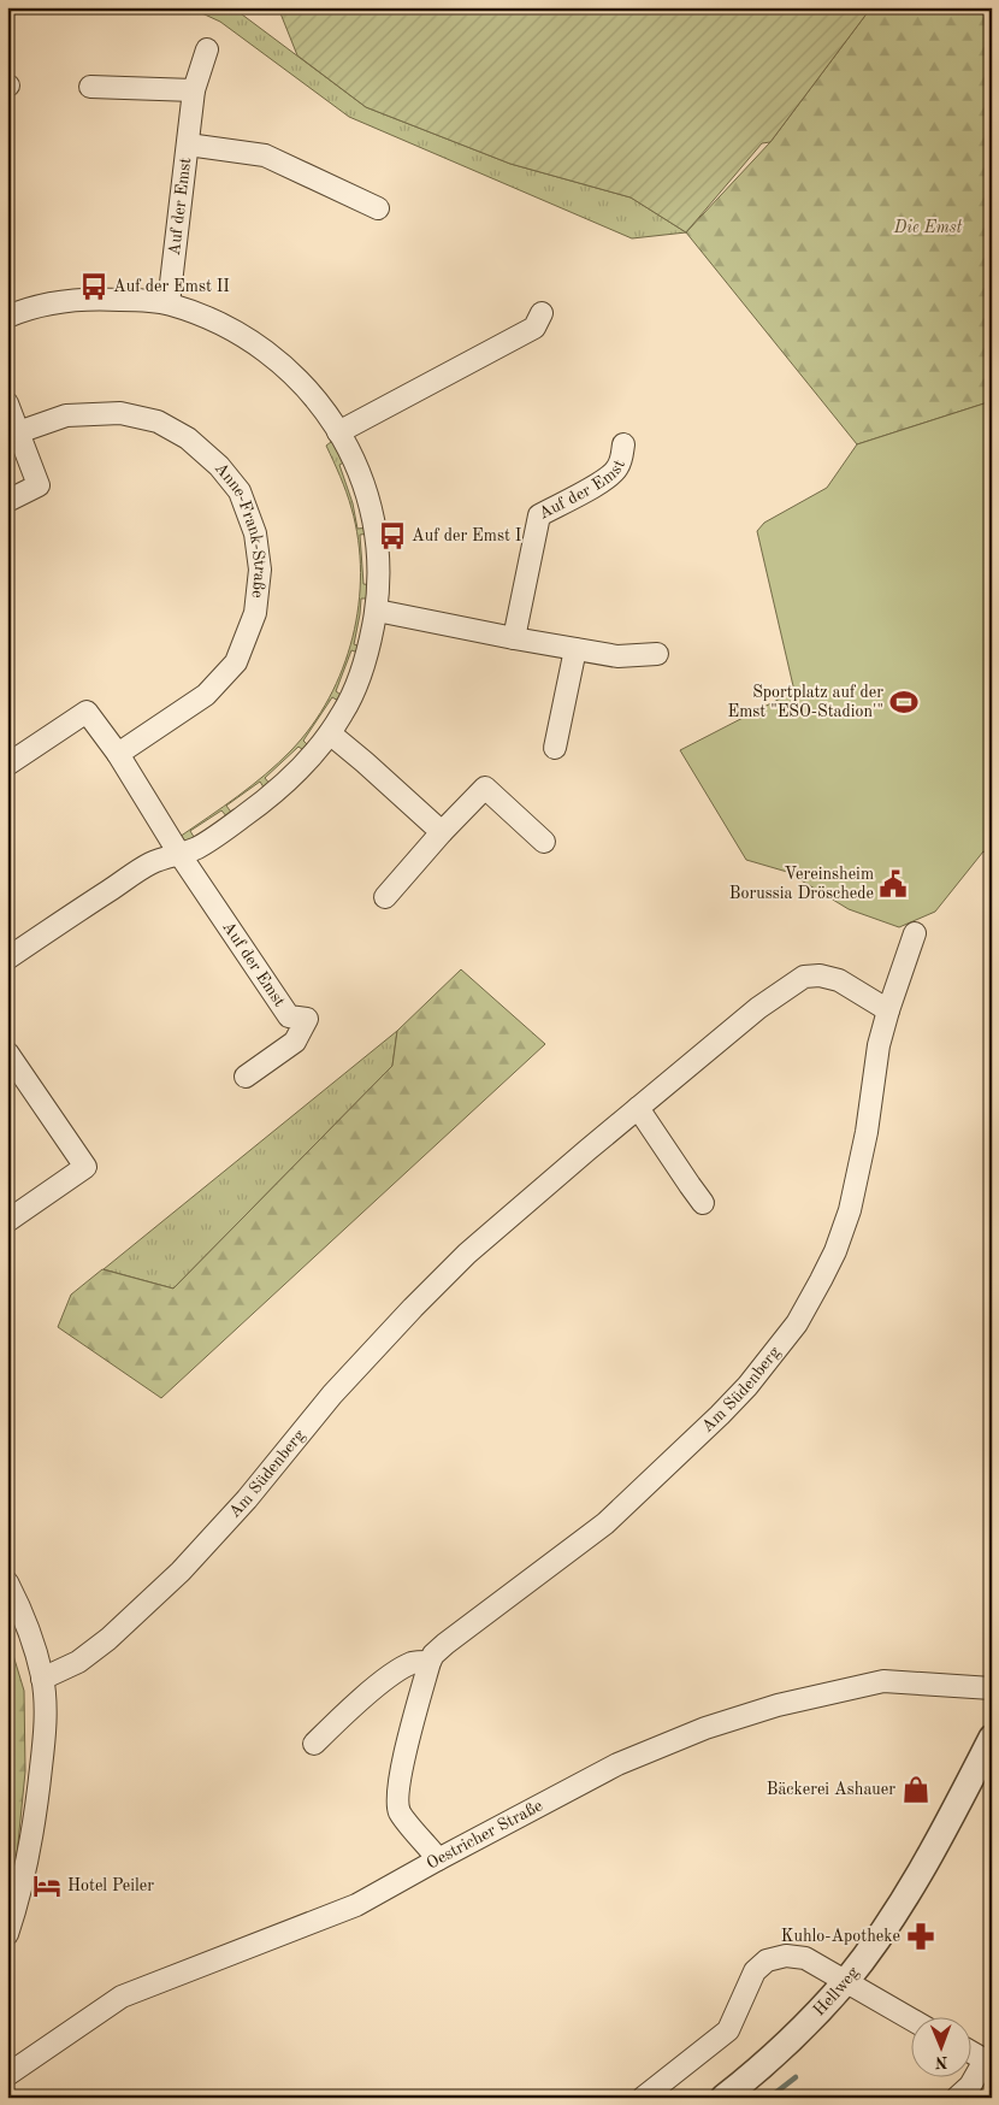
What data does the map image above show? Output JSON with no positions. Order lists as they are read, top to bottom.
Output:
{
  "streets": {
    "street": [
      "Auf der Emst",
      "Anne-Frank-Straße",
      "Am Südenberg",
      "Oestricher Straße",
      "Hellweg"
    ]
  },
  "crossings": [
    ["Am Südenberg", "Oestricher Straße"]
  ],
  "parks": ["Die Emst"],
  "places": {
    "bus stop": ["Auf der Emst II", "Auf der Emst I"],
    "sports": ["Sportplatz auf der Emst \"ESO-Stadion'\""],
    "public building": ["Vereinsheim Borussia Dröschede"],
    "shop": ["Bäckerei Ashauer"],
    "hotel": ["Hotel Peiler"],
    "pharmacy": ["Kuhlo-Apotheke"]
  },
  "north": "bottom"
}
